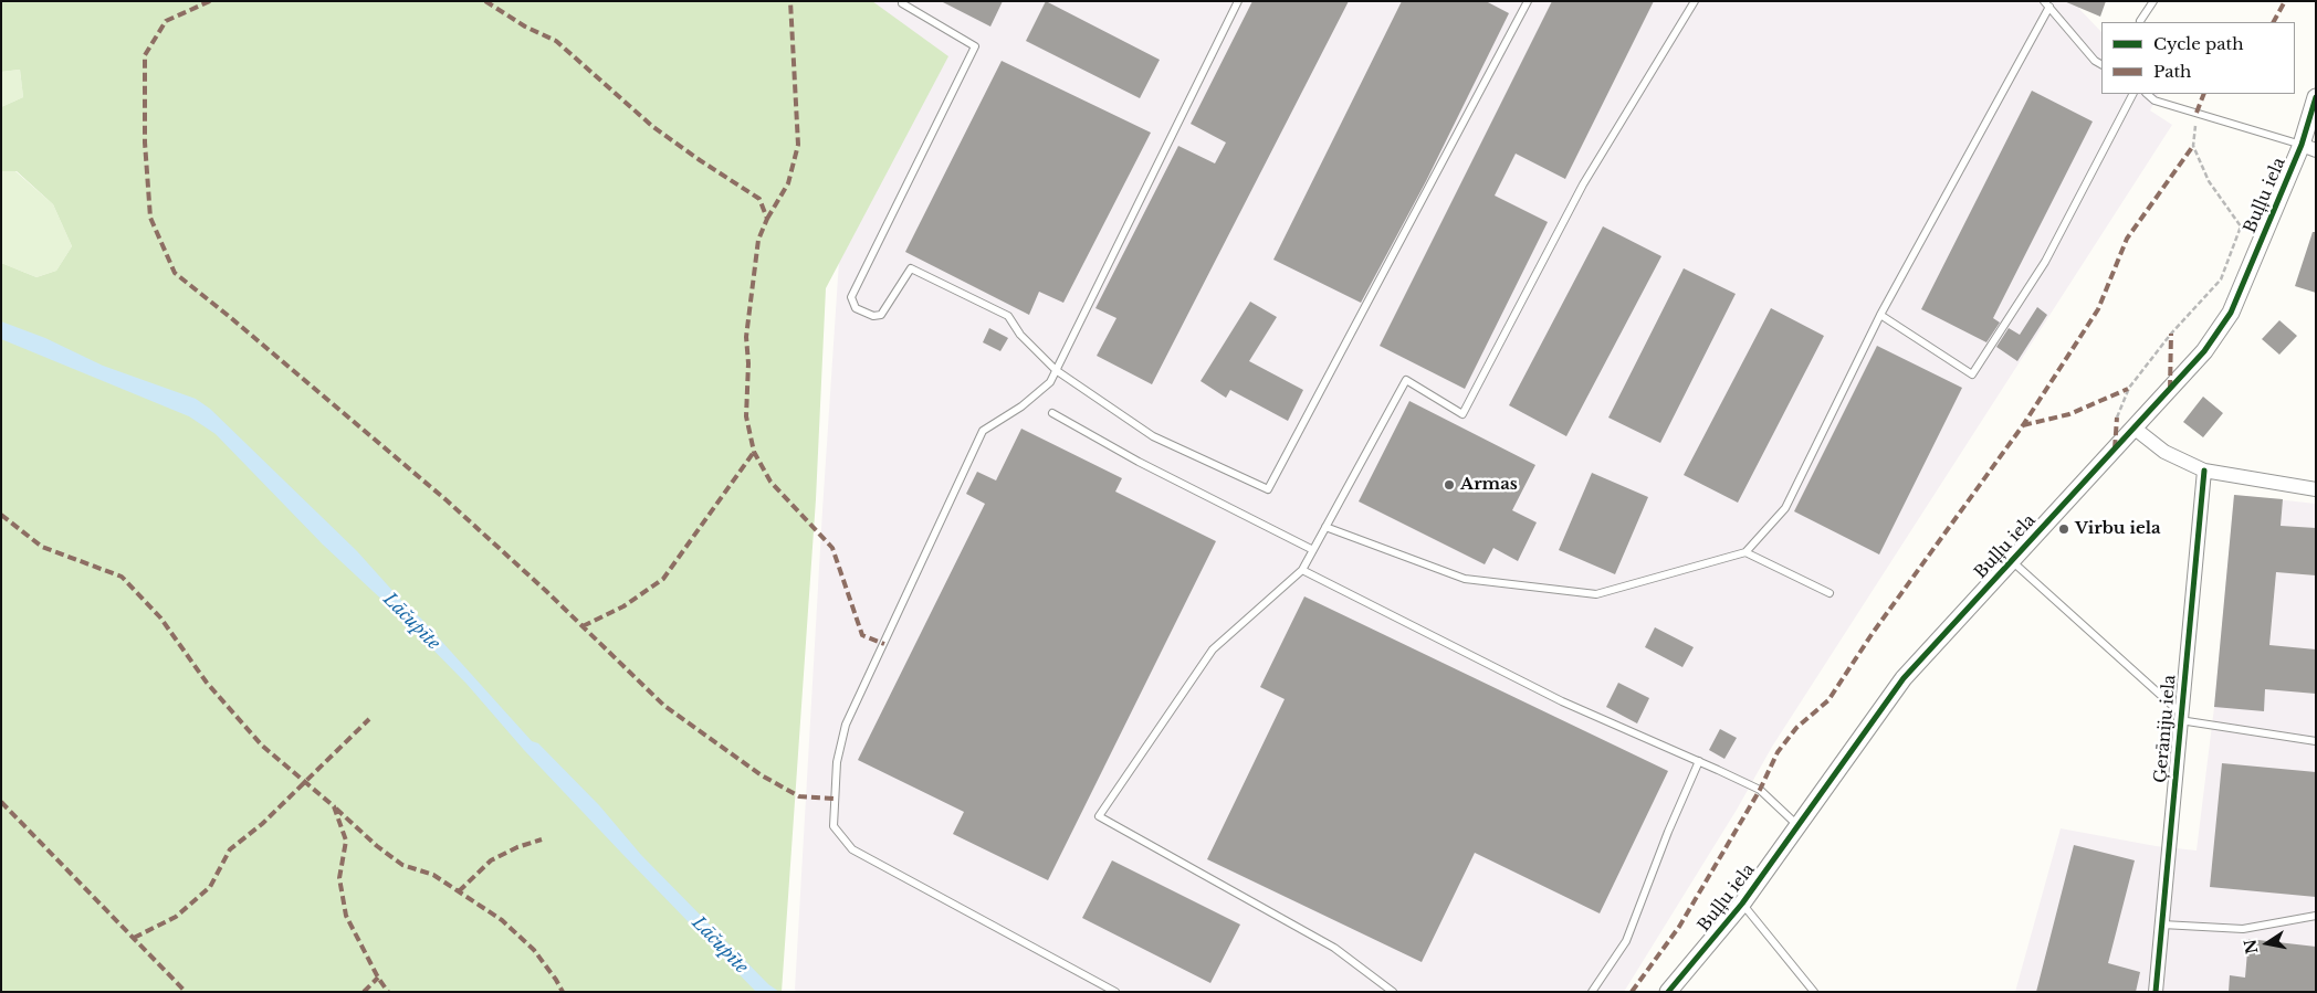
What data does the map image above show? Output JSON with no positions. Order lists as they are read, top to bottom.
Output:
{
  "streets": {
    "street": ["Buļļu iela", "Ģerāniju iela"]
  },
  "water": ["Lāčupīte"],
  "places": ["Armas", "Virbu iela"],
  "legend": ["Cycle path", "Path"],
  "north": "left"
}
